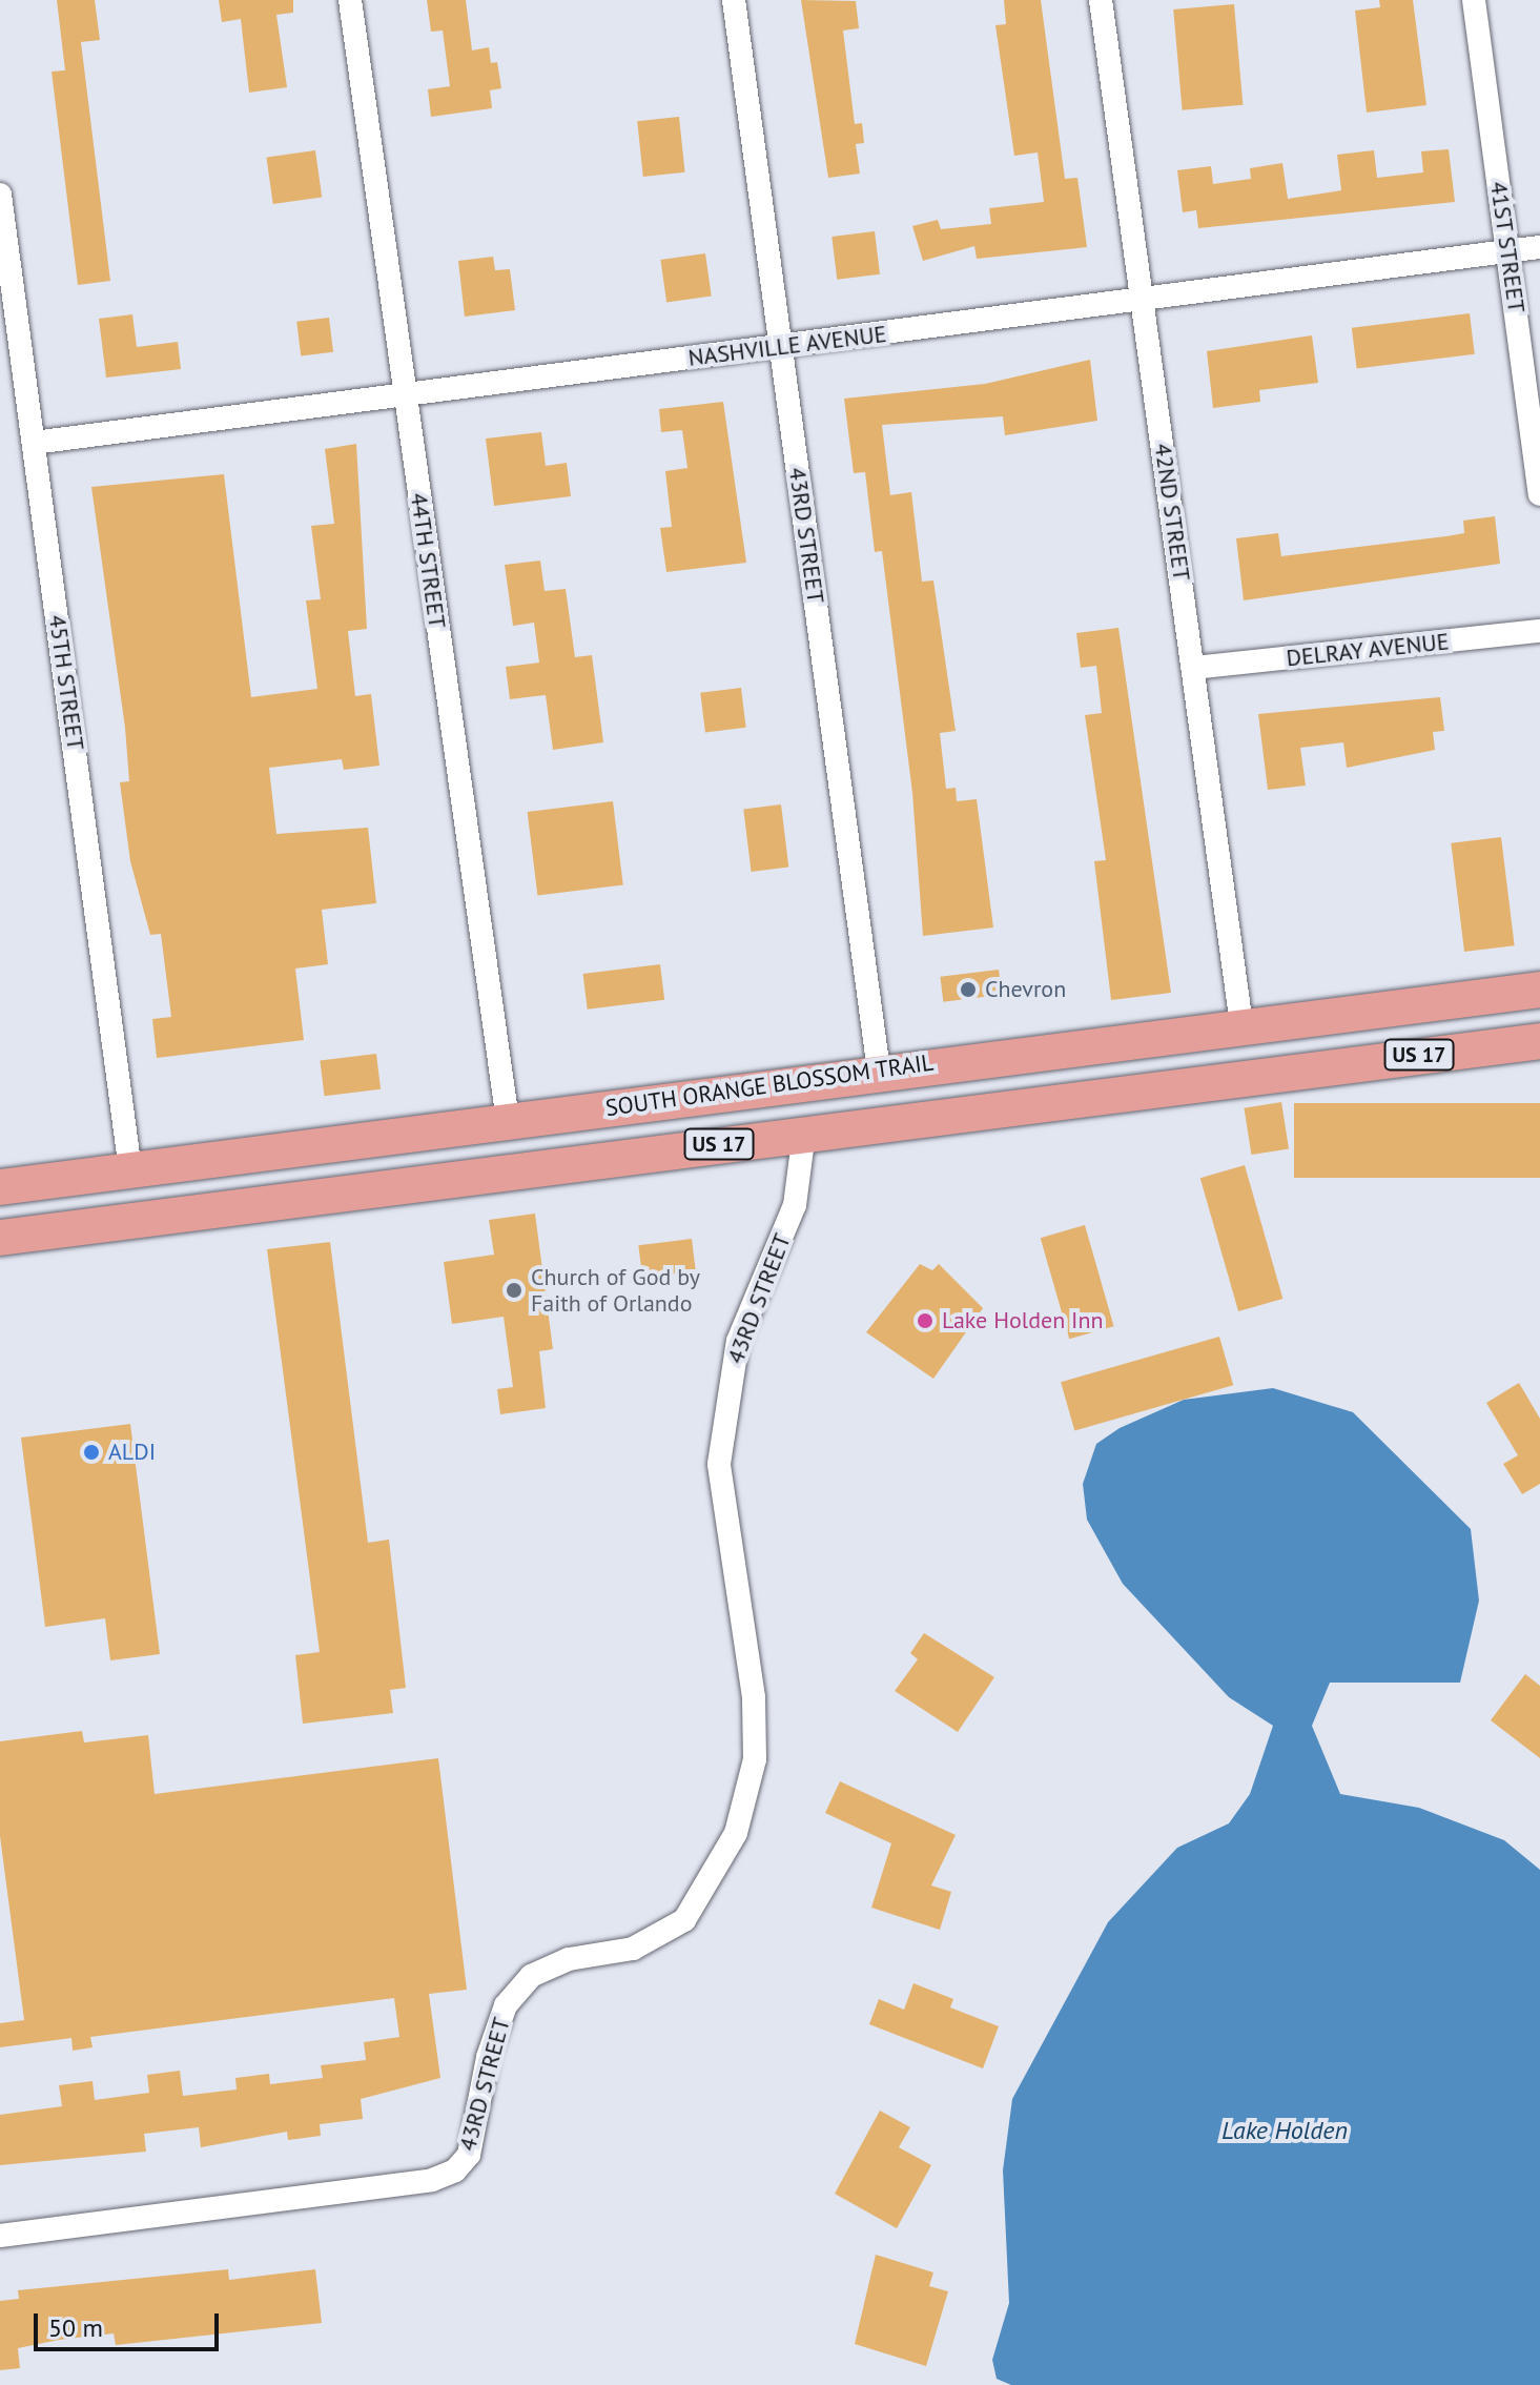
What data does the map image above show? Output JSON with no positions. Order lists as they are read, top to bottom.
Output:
{
  "streets": {
    "main road": ["US 17", "SOUTH ORANGE BLOSSOM TRAIL"],
    "street": [
      "41ST STREET",
      "NASHVILLE AVENUE",
      "42ND STREET",
      "43RD STREET",
      "44TH STREET",
      "DELRAY AVENUE",
      "45TH STREET"
    ]
  },
  "crossings": [
    ["41ST STREET", "NASHVILLE AVENUE"],
    ["NASHVILLE AVENUE", "42ND STREET"],
    ["NASHVILLE AVENUE", "43RD STREET"],
    ["NASHVILLE AVENUE", "44TH STREET"],
    ["NASHVILLE AVENUE", "45TH STREET"],
    ["42ND STREET", "DELRAY AVENUE"],
    ["42ND STREET", "SOUTH ORANGE BLOSSOM TRAIL"],
    ["43RD STREET", "US 17"],
    ["43RD STREET", "SOUTH ORANGE BLOSSOM TRAIL"],
    ["44TH STREET", "SOUTH ORANGE BLOSSOM TRAIL"],
    ["45TH STREET", "SOUTH ORANGE BLOSSOM TRAIL"]
  ],
  "water": ["Lake Holden"],
  "places": [
    "Chevron",
    "Church of God by Faith of Orlando",
    "Lake Holden Inn",
    "ALDI"
  ],
  "scale_bar": "50 m"
}
